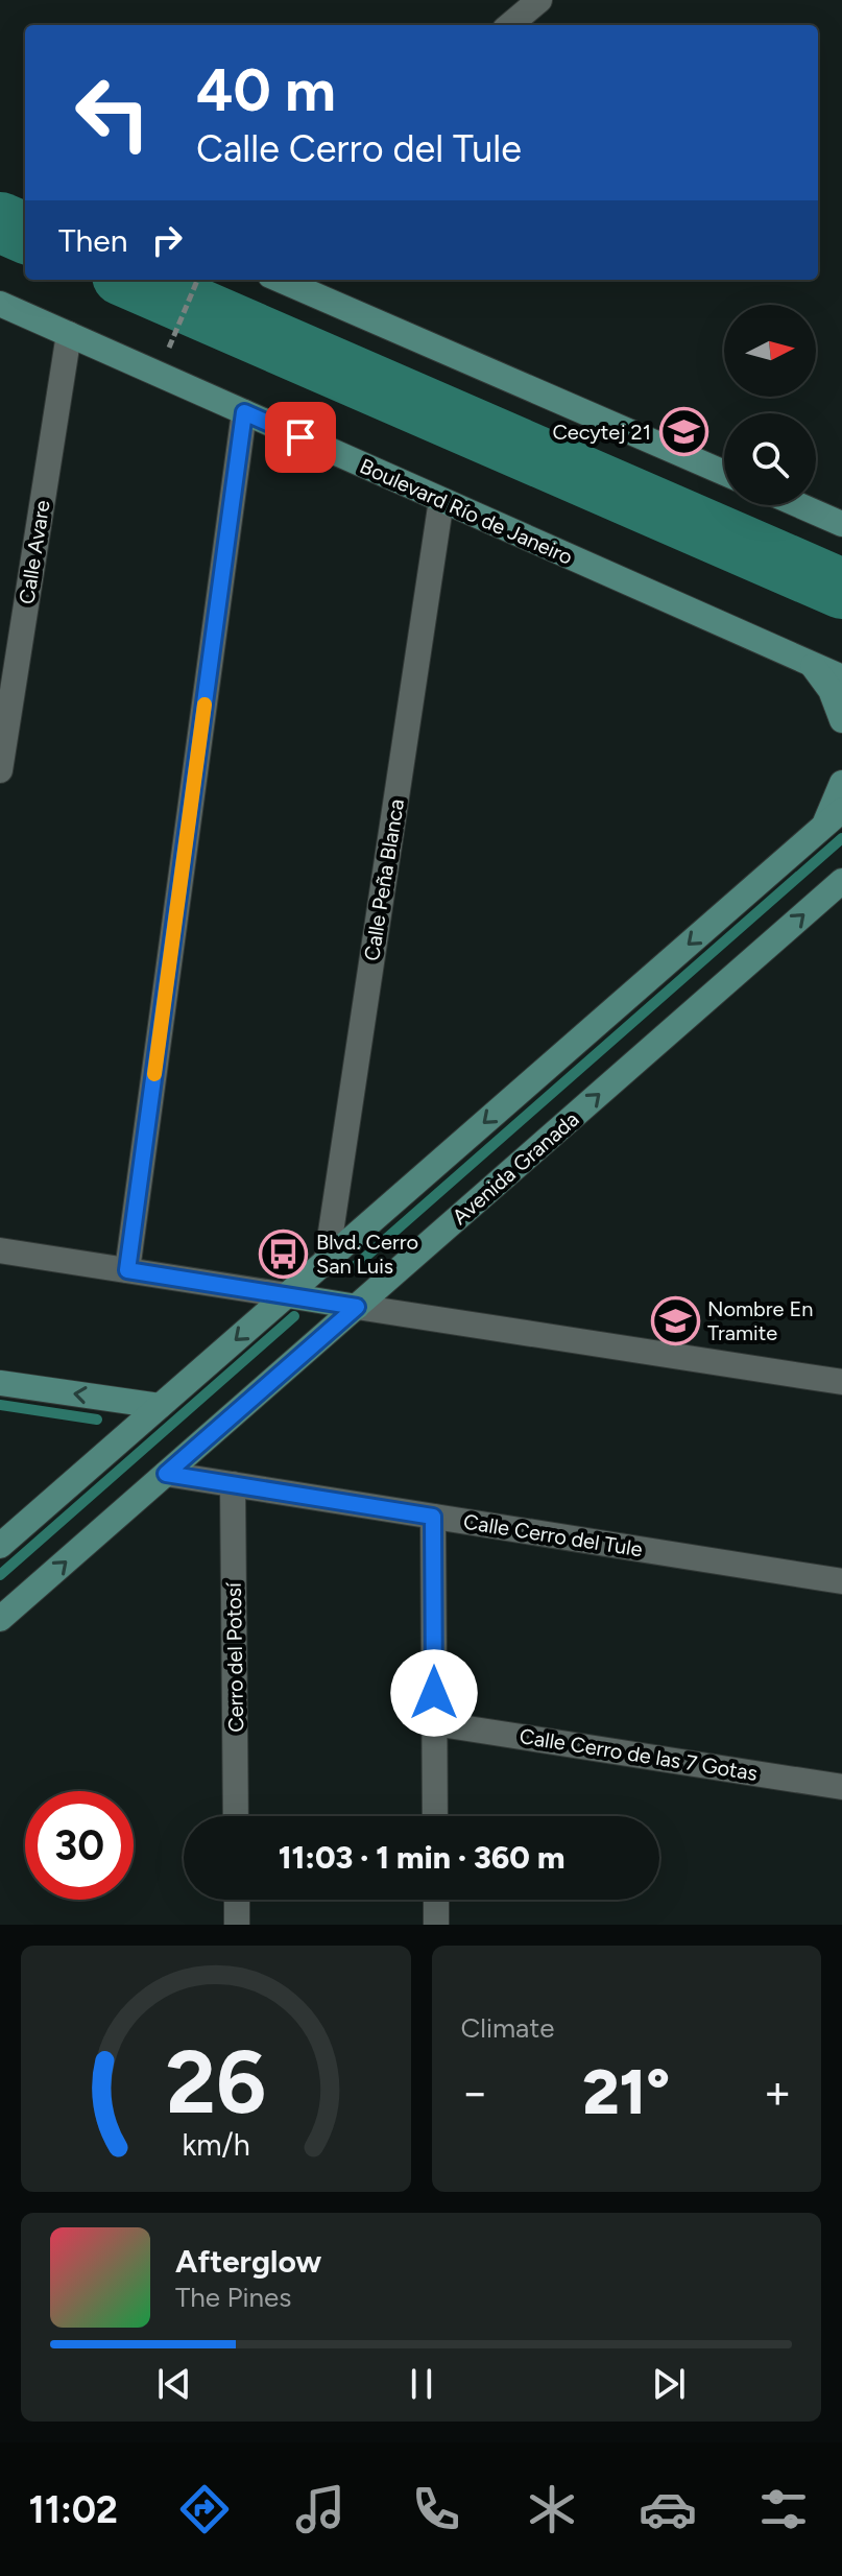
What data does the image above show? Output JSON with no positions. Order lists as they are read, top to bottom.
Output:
{
  "streets": {
    "main road": ["Boulevard Río de Janeiro", "Avenida Granada"],
    "street": [
      "Calle Avare",
      "Calle Peña Blanca",
      "Calle Cerro del Tule",
      "Cerro del Potosí",
      "Calle Cerro de las 7 Gotas"
    ]
  },
  "crossings": [
    ["Boulevard Río de Janeiro", "Calle Avare"],
    ["Boulevard Río de Janeiro", "Calle Peña Blanca"],
    ["Avenida Granada", "Calle Cerro del Tule"],
    ["Calle Cerro del Tule", "Cerro del Potosí"]
  ],
  "places": {
    "school or university": ["Cecytej 21", "Nombre En Tramite"],
    "bus stop": ["Blvd. Cerro San Luis"]
  },
  "north": "right",
  "page": {
    "turn": ["40 m", "Calle Cerro del Tule"],
    "then": "Then",
    "limit": "30",
    "trip": "11:03 · 1 min · 360 m",
    "tile": "Climate",
    "heat": ["−", "21°", "+"],
    "song": ["Afterglow", "The Pines"],
    "tabs": "11:02",
    "gauge": ["26", "km/h"]
  }
}
